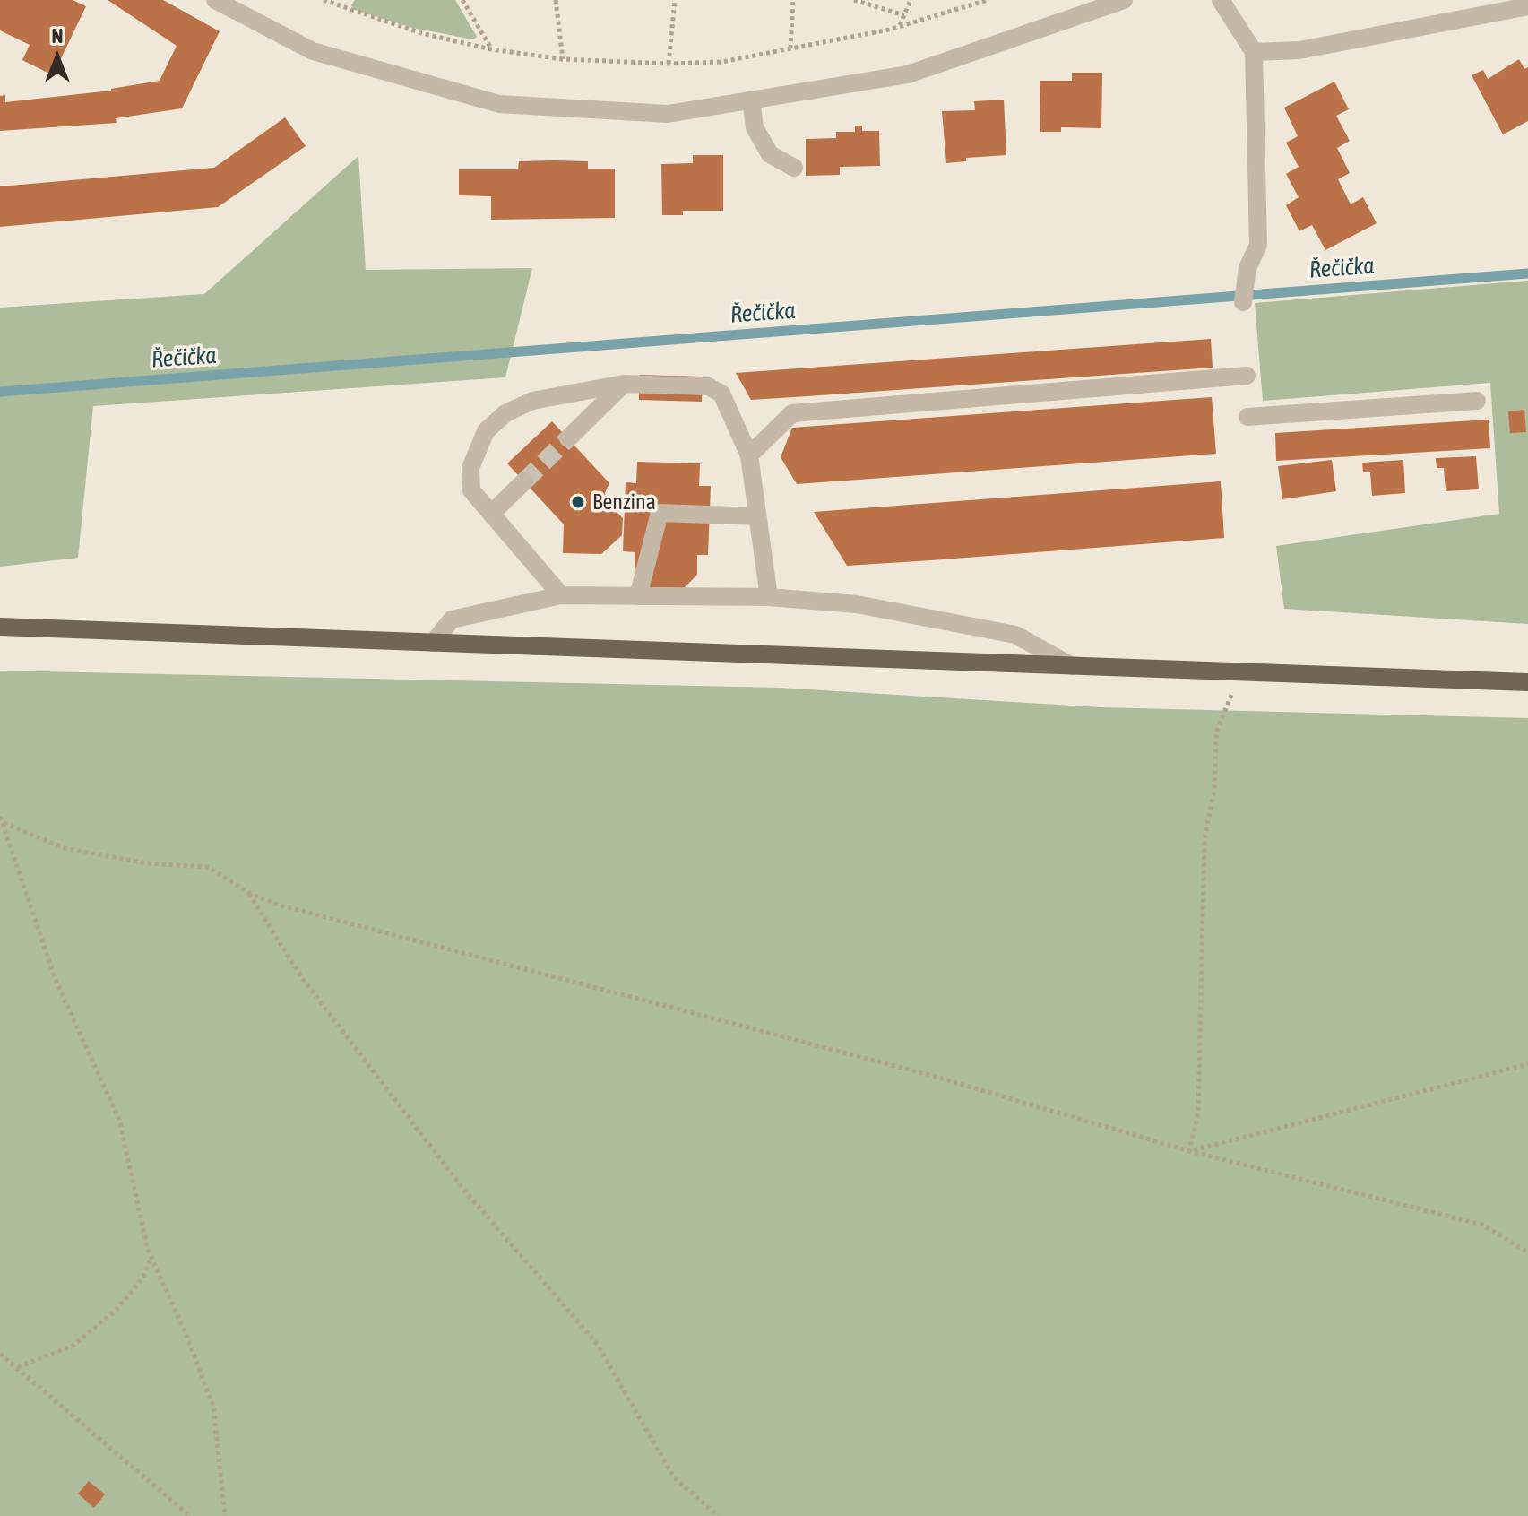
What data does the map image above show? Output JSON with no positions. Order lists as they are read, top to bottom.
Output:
{
  "water": ["Řečička"],
  "places": ["Benzina"],
  "north": "top"
}
